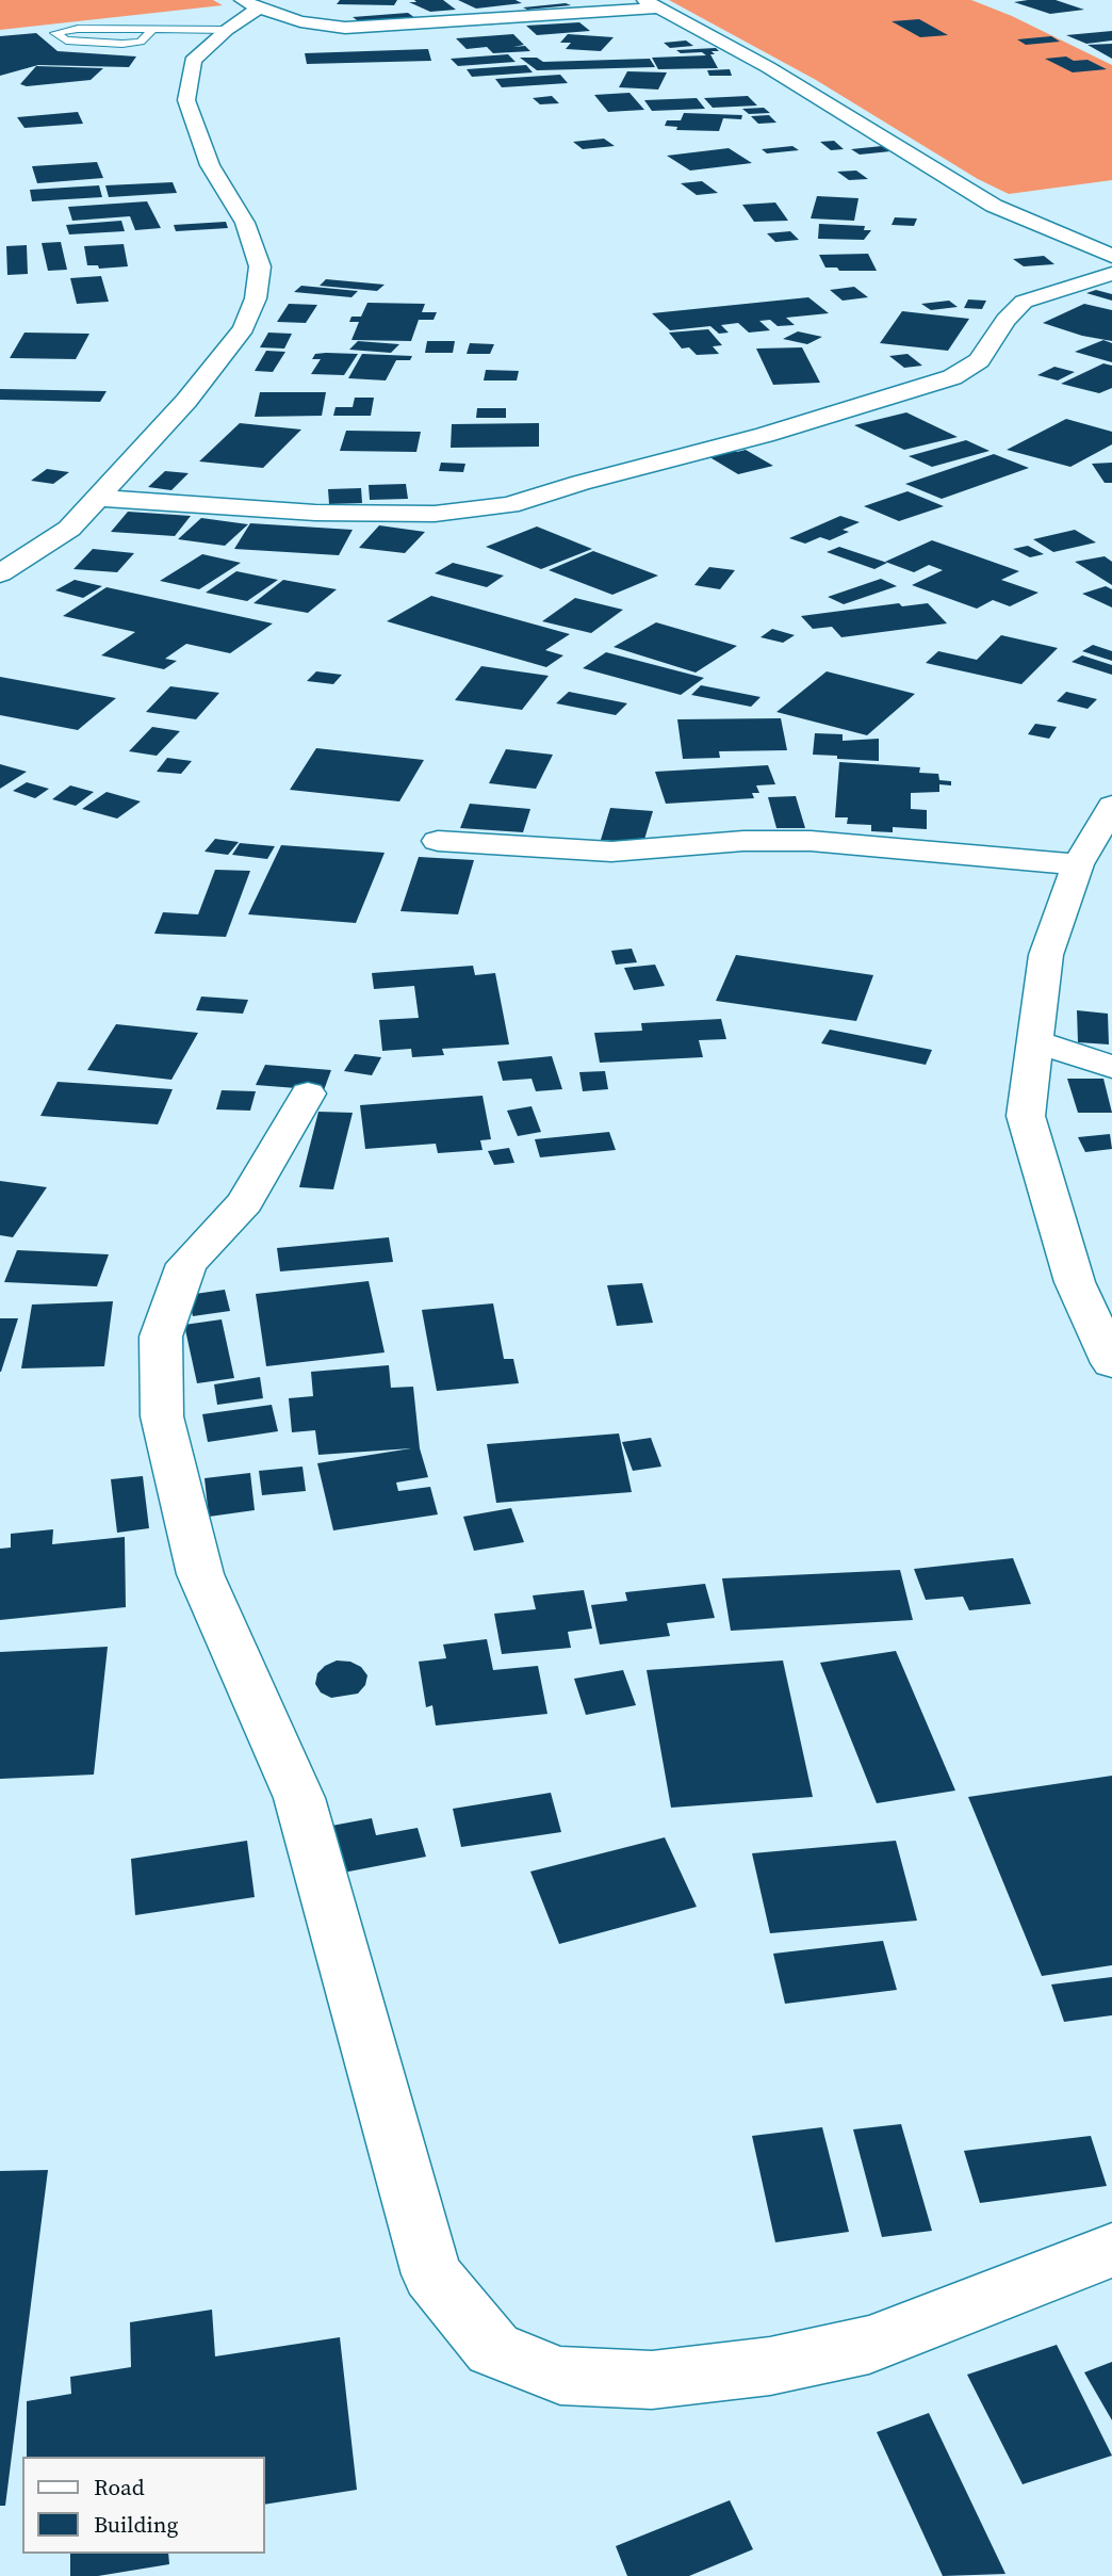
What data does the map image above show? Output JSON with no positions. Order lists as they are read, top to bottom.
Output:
{
  "legend": ["Road", "Building"]
}
